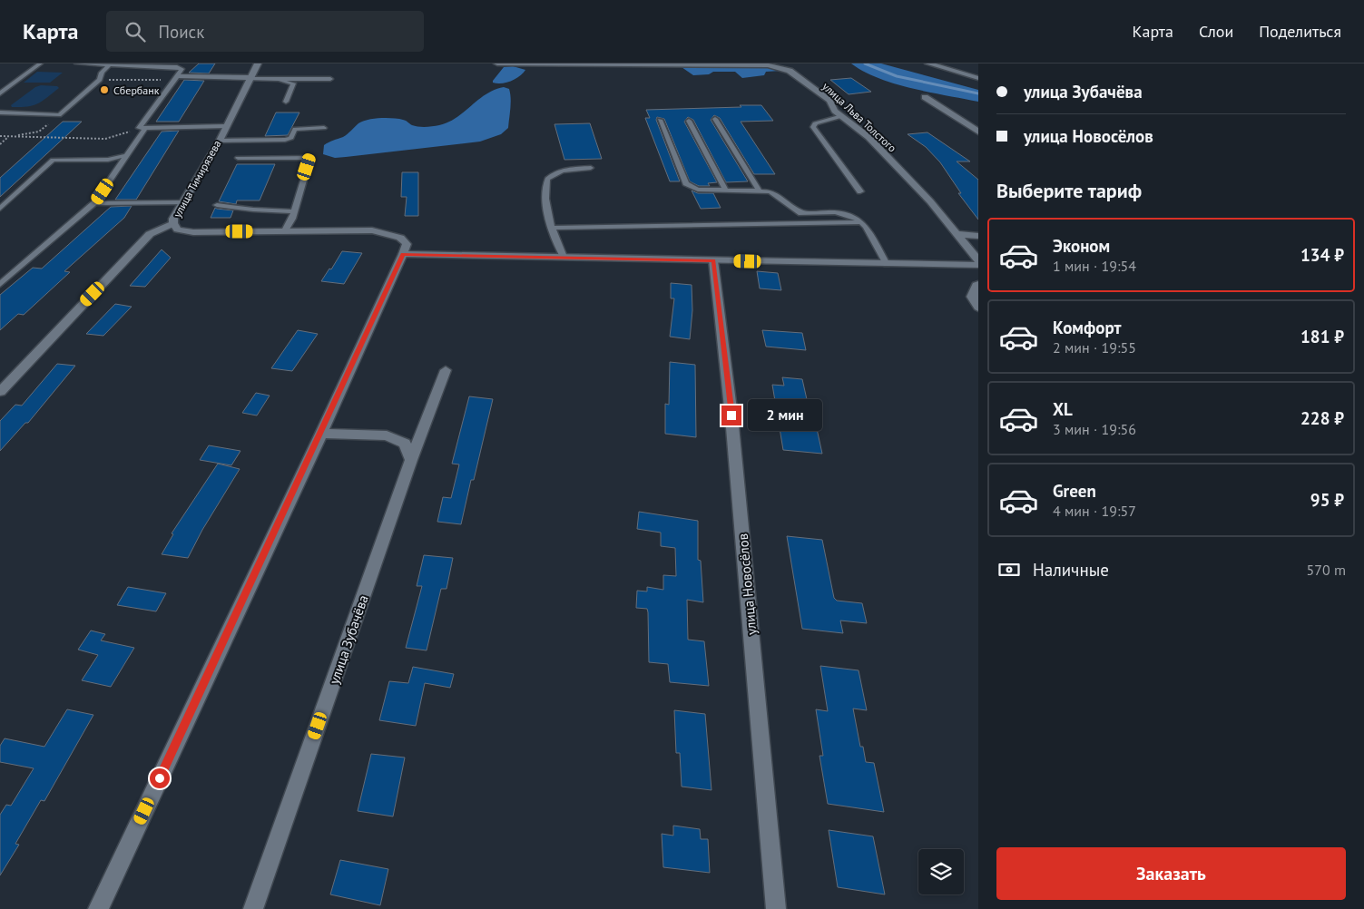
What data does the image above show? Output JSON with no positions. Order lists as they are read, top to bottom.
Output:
{
  "streets": {
    "street": [
      "улица Льва Толстого",
      "улица Тимирязева",
      "улица Новосёлов",
      "улица Зубачёва"
    ]
  },
  "places": ["Сбербанк"],
  "page": {
    "header": "Карта",
    "search": "Поиск",
    "nav": ["Карта", "Слои", "Поделиться"],
    "banner": ["улица Зубачёва", "улица Новосёлов"],
    "heading": "Выберите тариф",
    "list": [
      {
        "name": "Эконом",
        "note": "1 мин · 19:54",
        "value": "134 ₽"
      },
      {
        "name": "Комфорт",
        "note": "2 мин · 19:55",
        "value": "181 ₽"
      },
      {
        "name": "XL",
        "note": "3 мин · 19:56",
        "value": "228 ₽"
      },
      {
        "name": "Green",
        "note": "4 мин · 19:57",
        "value": "95 ₽"
      }
    ],
    "bubble": "2 мин",
    "pay": ["Наличные", "570 m"],
    "buttons": "Заказать"
  }
}
